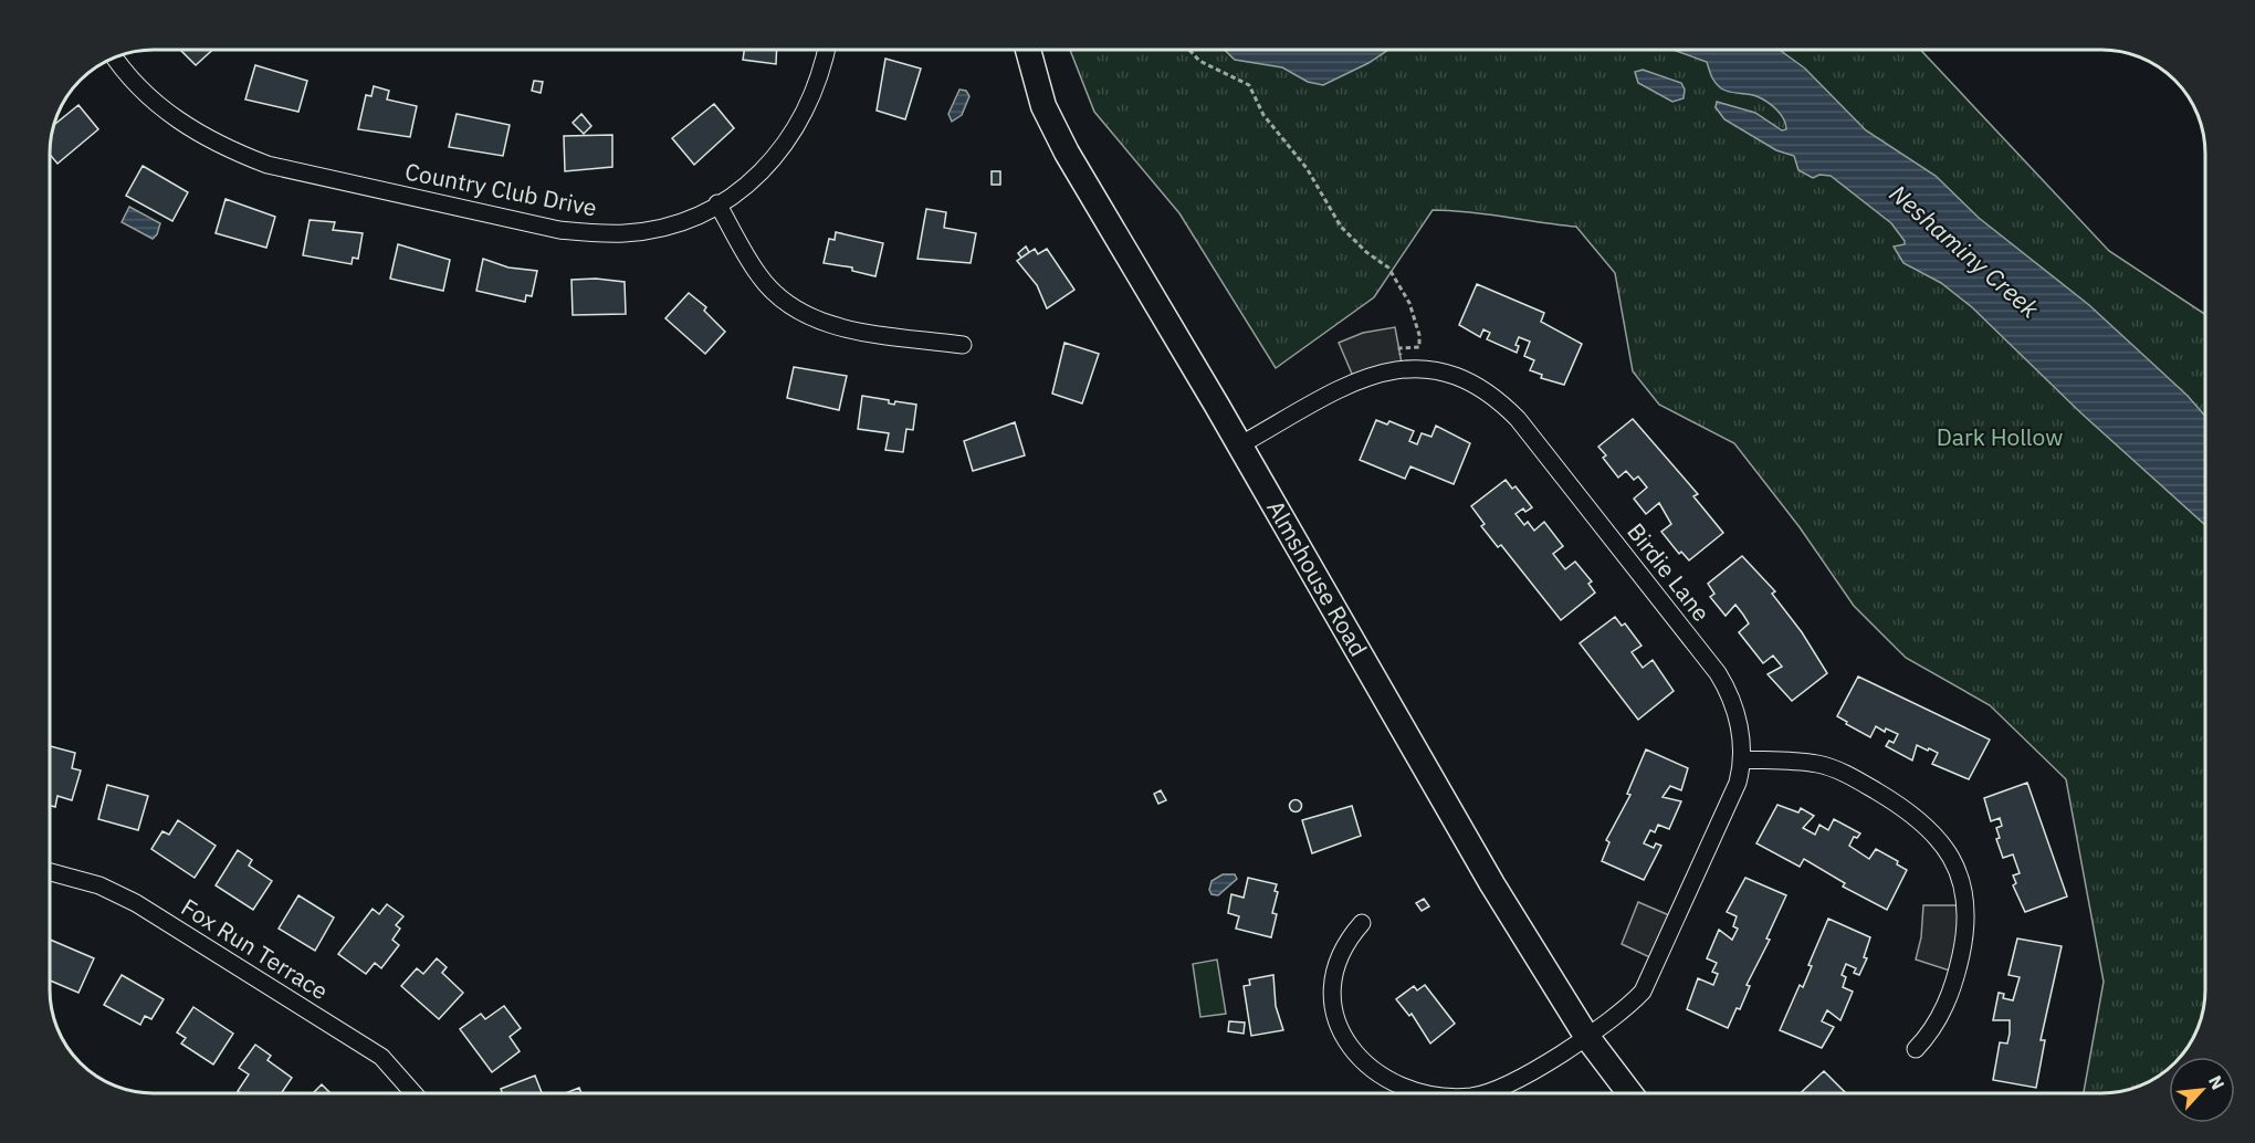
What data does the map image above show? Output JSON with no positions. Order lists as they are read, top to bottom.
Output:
{
  "streets": {
    "main road": ["Almshouse Road"],
    "street": ["Country Club Drive", "Birdie Lane", "Fox Run Terrace"]
  },
  "crossings": [
    ["Birdie Lane", "Almshouse Road"]
  ],
  "water": ["Neshaminy Creek"],
  "parks": ["Dark Hollow"],
  "north": "top right"
}
